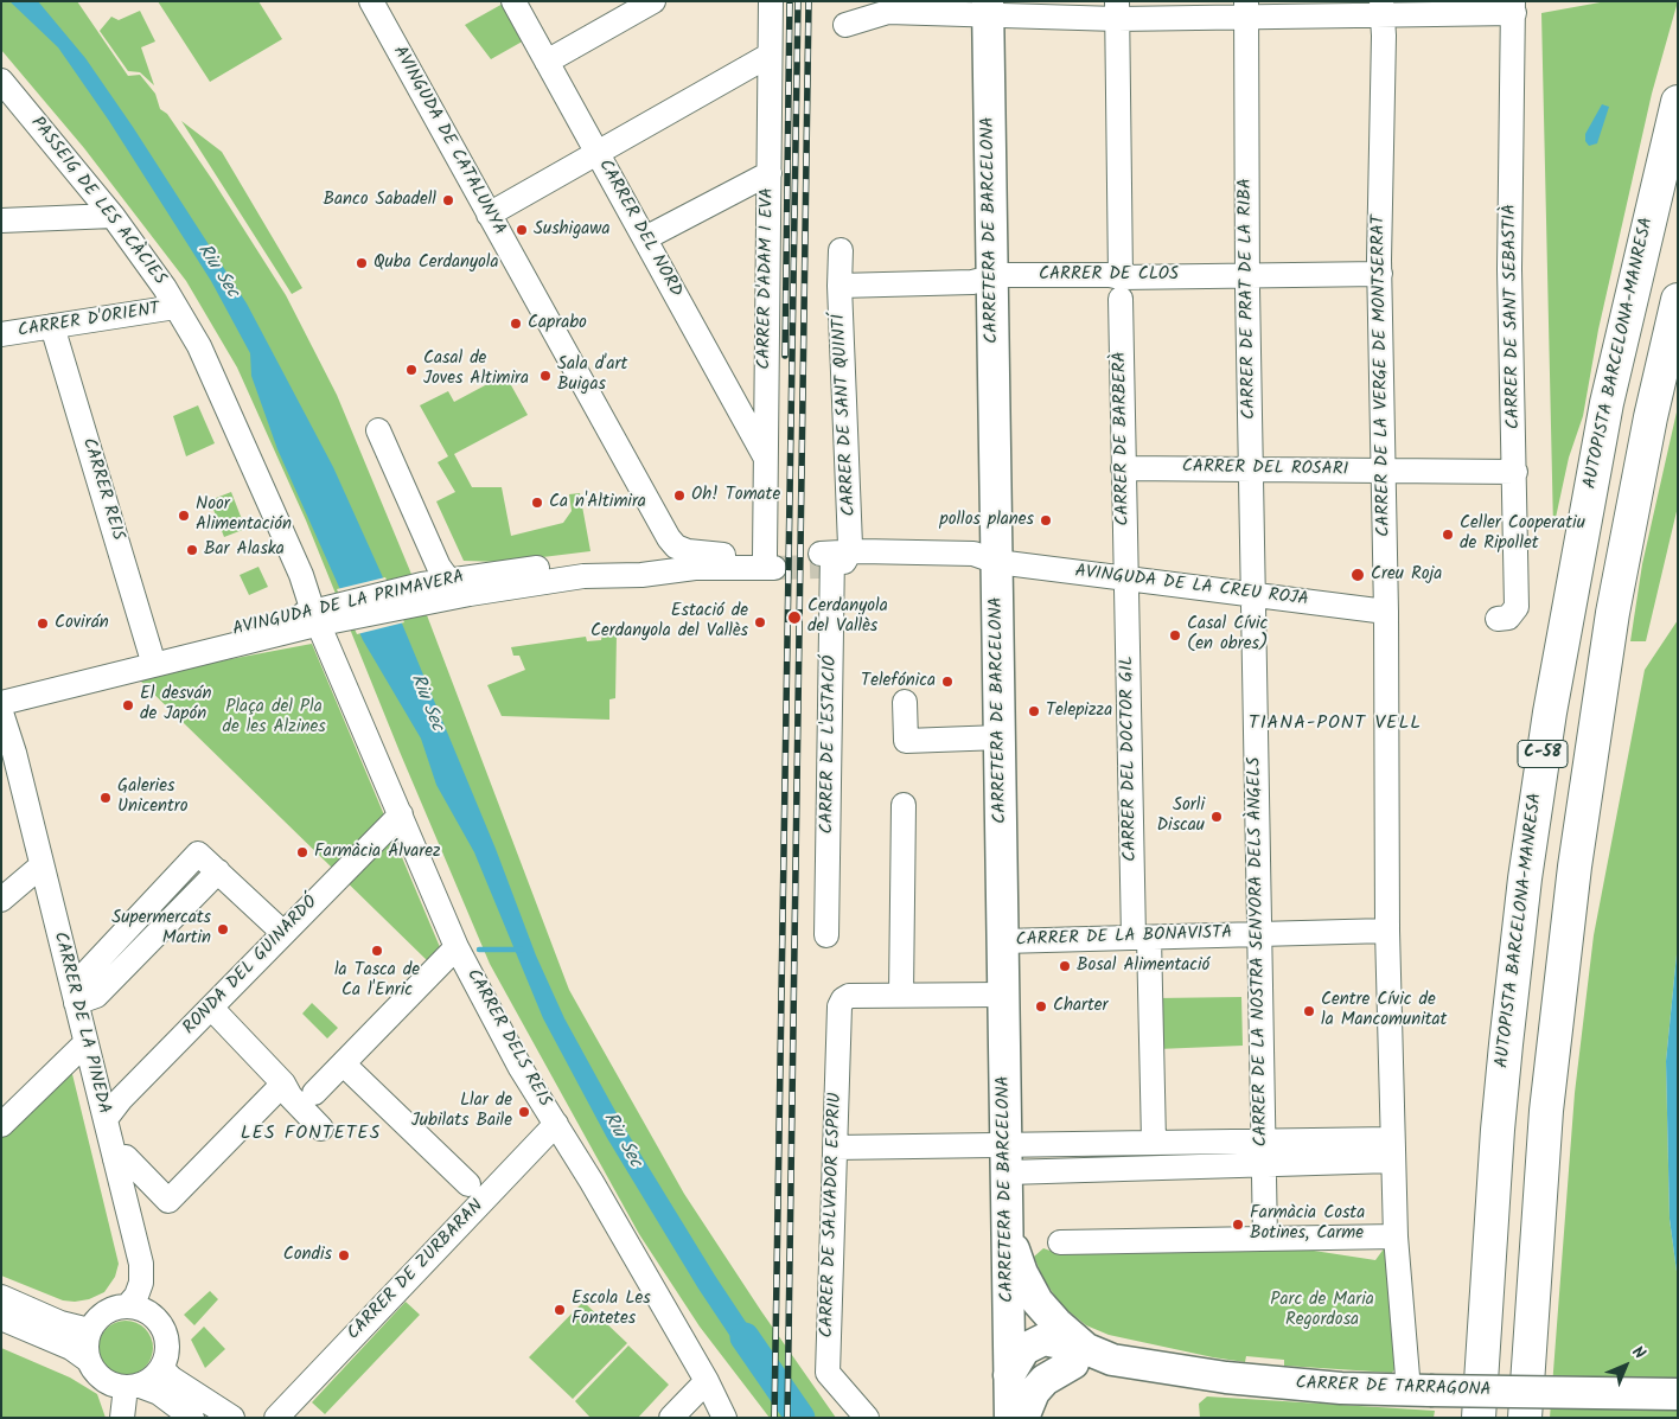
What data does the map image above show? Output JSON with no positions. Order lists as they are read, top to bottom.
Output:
{
  "streets": {
    "highway": ["AUTOPISTA BARCELONA-MANRESA", "C-58"],
    "main road": ["CARRETERA DE BARCELONA", "CARRER DE TARRAGONA"],
    "street": [
      "AVINGUDA DE CATALUNYA",
      "PASSEIG DE LES ACÀCIES",
      "CARRER DEL NORD",
      "CARRER DE CLOS",
      "CARRER D'ADAM I EVA",
      "CARRER DE PRAT DE LA RIBA",
      "CARRER DE SANT SEBASTIÀ",
      "CARRER D'ORIENT",
      "CARRER DE LA VERGE DE MONTSERRAT",
      "CARRER DE SANT QUINTÍ",
      "CARRER DE BARBERÀ",
      "CARRER DEL ROSARI",
      "CARRER REIS",
      "AVINGUDA DE LA CREU ROJA",
      "AVINGUDA DE LA PRIMAVERA",
      "CARRER DE L'ESTACIÓ",
      "CARRER DEL DOCTOR GIL",
      "CARRER DE LA BONAVISTA",
      "CARRER DE LA NOSTRA SENYORA DELS ÀNGELS",
      "RONDA DEL GUINARDÓ",
      "CARRER DE LA PINEDA",
      "CARRER DELS REIS",
      "CARRER DE SALVADOR ESPRIU",
      "CARRER DE ZURBARAN"
    ]
  },
  "crossings": [
    ["AVINGUDA DE CATALUNYA", "CARRER D'ADAM I EVA"],
    ["AVINGUDA DE CATALUNYA", "AVINGUDA DE LA PRIMAVERA"],
    ["PASSEIG DE LES ACÀCIES", "CARRER D'ORIENT"],
    ["PASSEIG DE LES ACÀCIES", "AVINGUDA DE LA PRIMAVERA"],
    ["PASSEIG DE LES ACÀCIES", "CARRER DELS REIS"],
    ["CARRER DEL NORD", "CARRER D'ADAM I EVA"],
    ["CARRETERA DE BARCELONA", "CARRER DE CLOS"],
    ["CARRETERA DE BARCELONA", "AVINGUDA DE LA CREU ROJA"],
    ["CARRETERA DE BARCELONA", "CARRER DE LA BONAVISTA"],
    ["CARRETERA DE BARCELONA", "CARRER DE TARRAGONA"],
    ["CARRER DE CLOS", "CARRER DE PRAT DE LA RIBA"],
    ["CARRER DE CLOS", "CARRER DE LA VERGE DE MONTSERRAT"],
    ["CARRER DE CLOS", "CARRER DE SANT QUINTÍ"],
    ["CARRER DE CLOS", "CARRER DE BARBERÀ"],
    ["CARRER DE PRAT DE LA RIBA", "CARRER DEL ROSARI"],
    ["CARRER DE PRAT DE LA RIBA", "AVINGUDA DE LA CREU ROJA"],
    ["CARRER DE PRAT DE LA RIBA", "CARRER DE LA NOSTRA SENYORA DELS ÀNGELS"],
    ["CARRER DE SANT SEBASTIÀ", "CARRER DEL ROSARI"],
    ["CARRER D'ORIENT", "CARRER REIS"],
    ["CARRER DE LA VERGE DE MONTSERRAT", "CARRER DEL ROSARI"],
    ["CARRER DE LA VERGE DE MONTSERRAT", "AVINGUDA DE LA CREU ROJA"],
    ["CARRER DE LA VERGE DE MONTSERRAT", "CARRER DE LA BONAVISTA"],
    ["CARRER DE LA VERGE DE MONTSERRAT", "CARRER DE TARRAGONA"],
    ["CARRER DE SANT QUINTÍ", "CARRER DE L'ESTACIÓ"],
    ["CARRER DE BARBERÀ", "CARRER DEL ROSARI"],
    ["CARRER DE BARBERÀ", "AVINGUDA DE LA CREU ROJA"],
    ["CARRER DE BARBERÀ", "CARRER DEL DOCTOR GIL"],
    ["CARRER REIS", "AVINGUDA DE LA PRIMAVERA"],
    ["AVINGUDA DE LA CREU ROJA", "CARRER DEL DOCTOR GIL"],
    ["AVINGUDA DE LA CREU ROJA", "CARRER DE LA NOSTRA SENYORA DELS ÀNGELS"],
    ["AVINGUDA DE LA PRIMAVERA", "CARRER DE LA PINEDA"],
    ["AVINGUDA DE LA PRIMAVERA", "CARRER DELS REIS"],
    ["CARRER DEL DOCTOR GIL", "CARRER DE LA BONAVISTA"],
    ["CARRER DE LA BONAVISTA", "CARRER DE LA NOSTRA SENYORA DELS ÀNGELS"],
    ["RONDA DEL GUINARDÓ", "CARRER DE LA PINEDA"],
    ["RONDA DEL GUINARDÓ", "CARRER DELS REIS"],
    ["CARRER DELS REIS", "CARRER DE ZURBARAN"]
  ],
  "districts": ["TIANA-PONT VELL", "LES FONTETES"],
  "water": ["Riu Sec"],
  "parks": ["Plaça del Pla de les Alzines", "Parc de Maria Regordosa"],
  "places": [
    "Banco Sabadell",
    "Sushigawa",
    "Quba Cerdanyola",
    "Caprabo",
    "Casal de Joves Altimira",
    "Sala d'art Buigas",
    "Oh! Tomate",
    "Ca n'Altimira",
    "Noor Alimentación",
    "pollos planes",
    "Celler Cooperatiu de Ripollet",
    "Bar Alaska",
    "Creu Roja",
    "Cerdanyola del Vallès",
    "Estació de Cerdanyola del Vallès",
    "Covirán",
    "Casal Cívic (en obres)",
    "Telefónica",
    "El desván de Japón",
    "Telepizza",
    "Galeries Unicentro",
    "Sorli Discau",
    "Farmàcia Álvarez",
    "Supermercats Martin",
    "la Tasca de Ca l'Enric",
    "Bosal Alimentació",
    "Charter",
    "Centre Cívic de la Mancomunitat",
    "Llar de Jubilats Baile",
    "Farmàcia Costa Botines, Carme",
    "Condis",
    "Escola Les Fontetes"
  ],
  "north": "top right"
}
